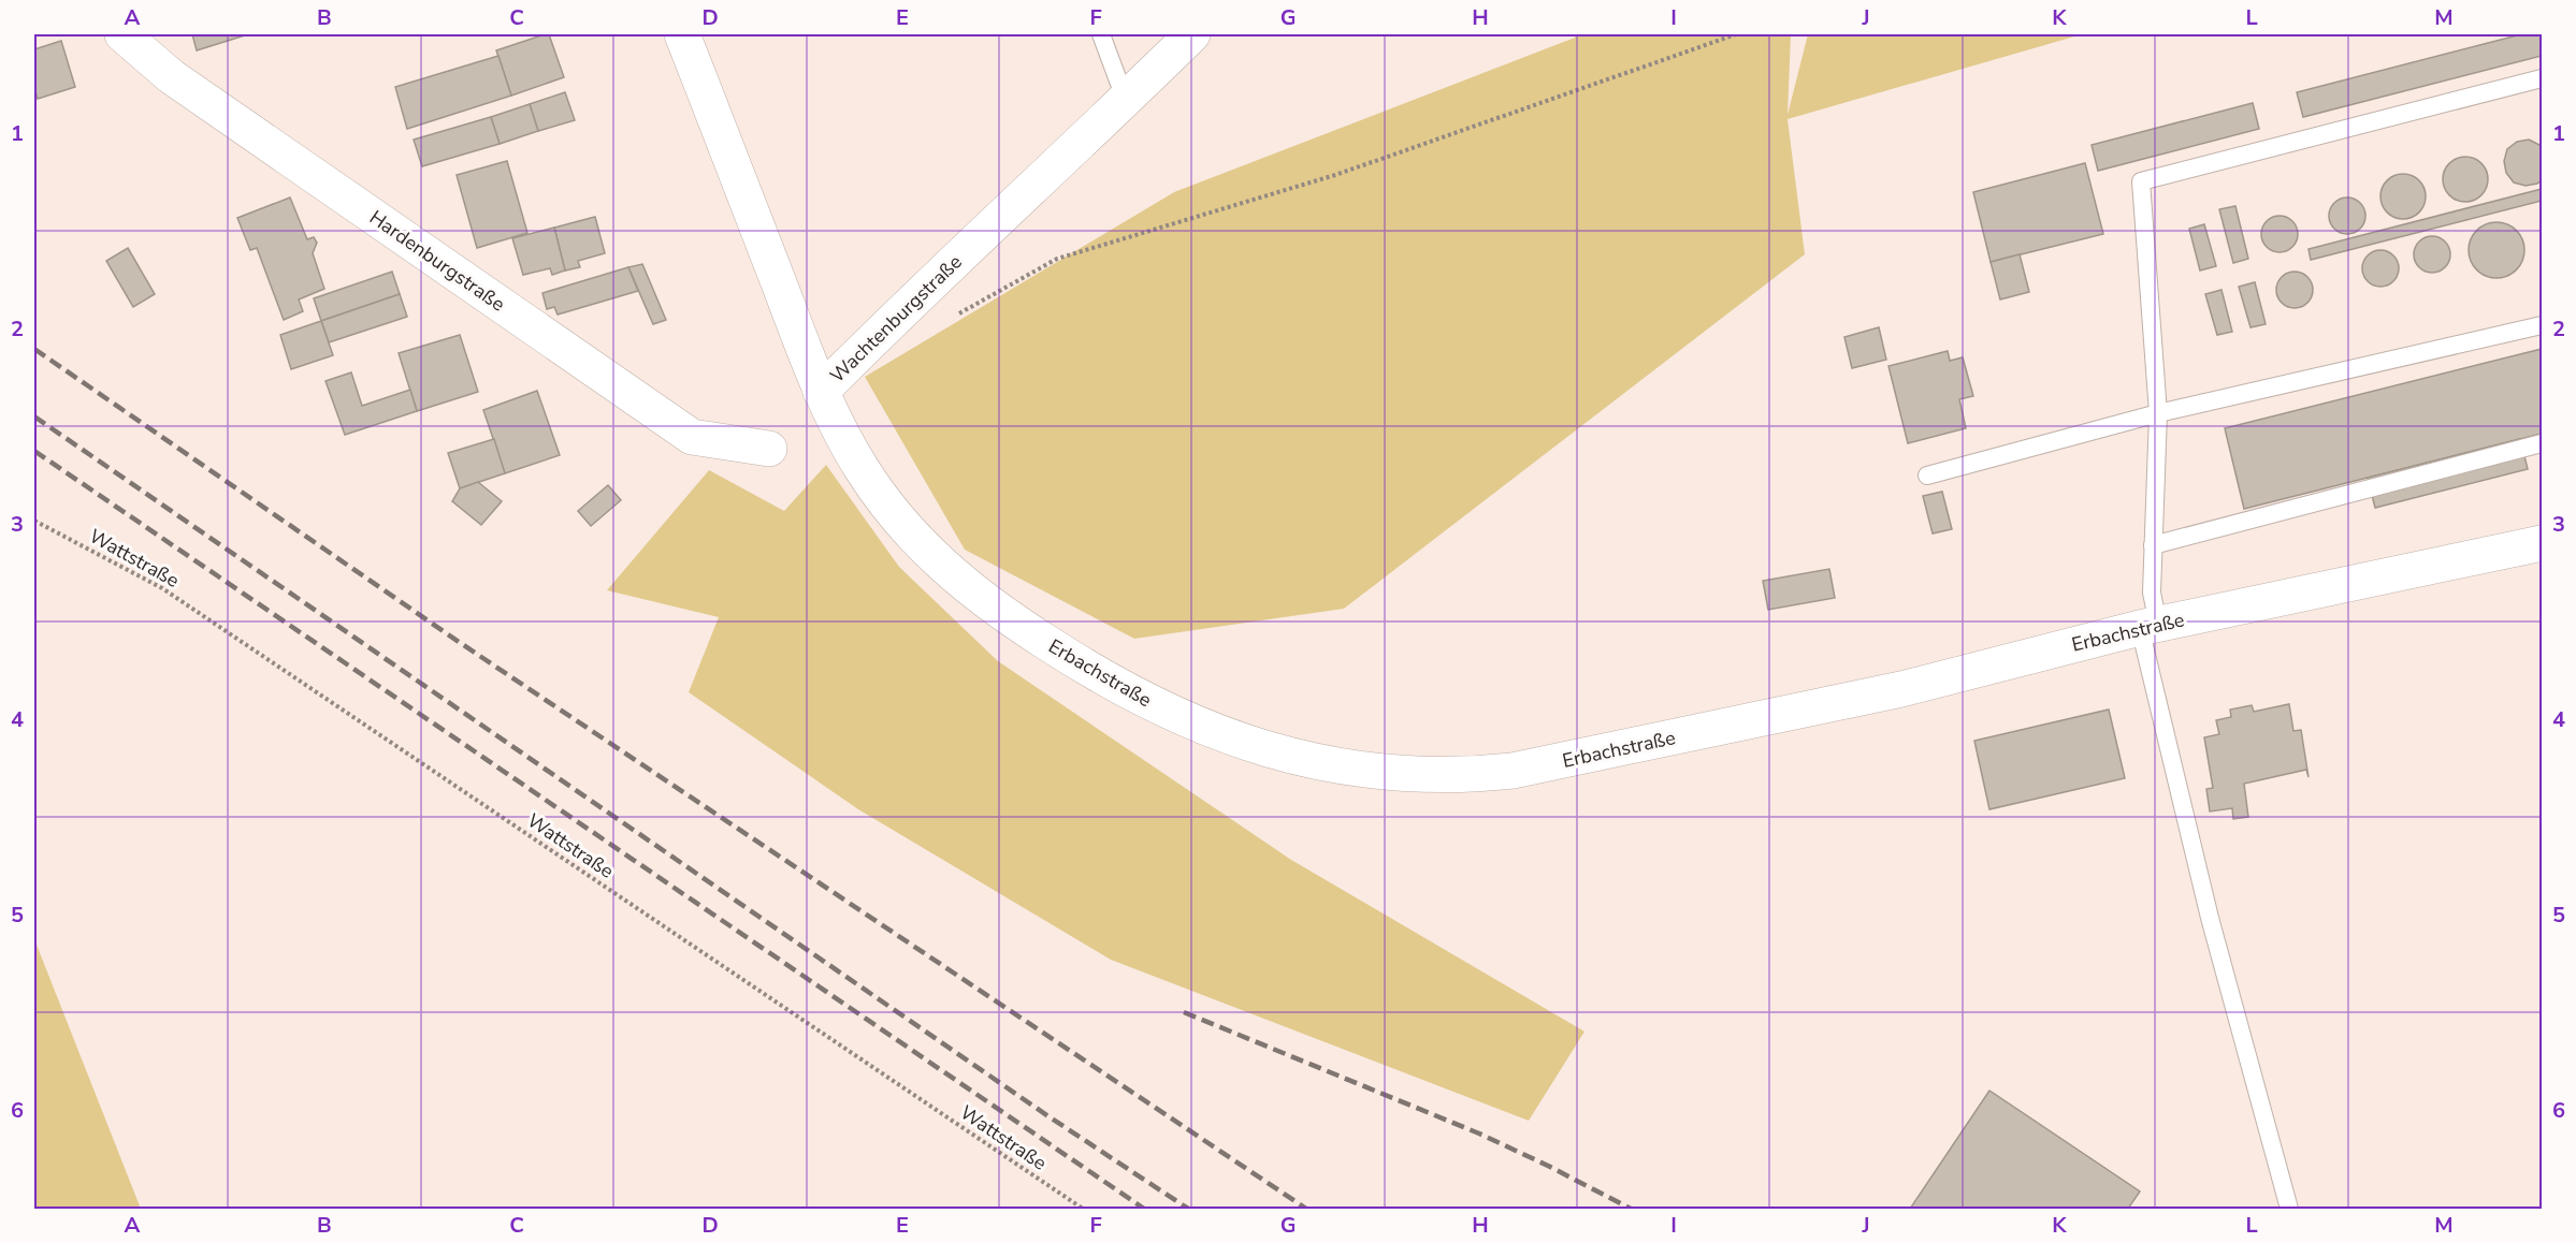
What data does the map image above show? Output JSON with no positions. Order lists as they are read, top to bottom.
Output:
{
  "streets": {
    "street": ["Hardenburgstraße", "Wachtenburgstraße", "Erbachstraße"],
    "path": ["Wattstraße"]
  },
  "crossings": [
    ["Wachtenburgstraße", "Erbachstraße"]
  ],
  "grid": {
    "columns": [
      "A",
      "B",
      "C",
      "D",
      "E",
      "F",
      "G",
      "H",
      "I",
      "J",
      "K",
      "L",
      "M"
    ],
    "rows": [
      "1",
      "2",
      "3",
      "4",
      "5",
      "6"
    ]
  }
}
